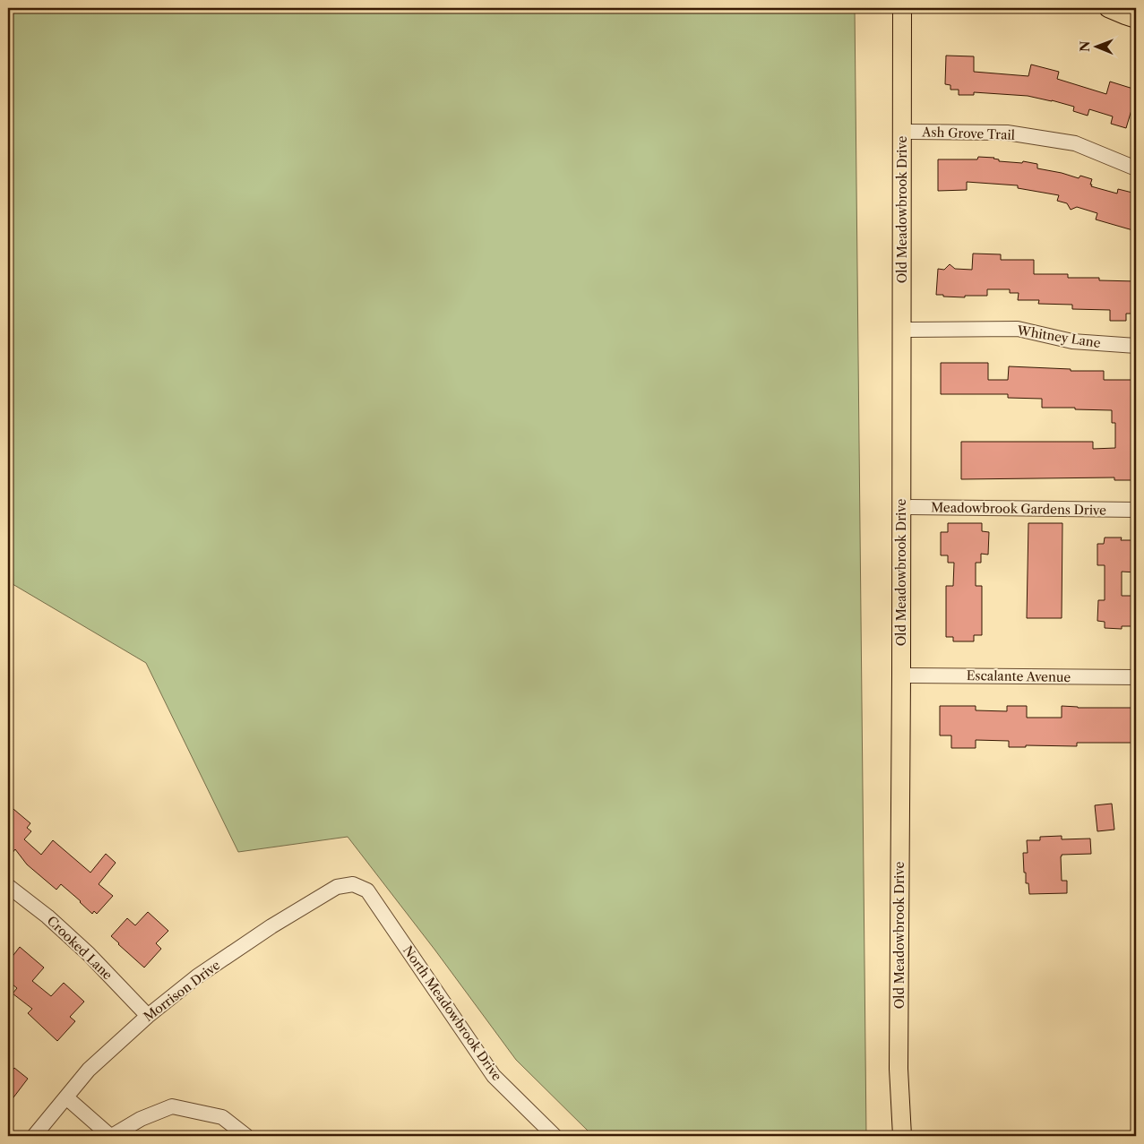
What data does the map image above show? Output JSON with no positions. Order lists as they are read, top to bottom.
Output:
{
  "streets": {
    "main road": ["Old Meadowbrook Drive"],
    "street": [
      "Ash Grove Trail",
      "Whitney Lane",
      "Meadowbrook Gardens Drive",
      "Escalante Avenue",
      "Crooked Lane",
      "Morrison Drive",
      "North Meadowbrook Drive"
    ]
  },
  "crossings": [
    ["Ash Grove Trail", "Old Meadowbrook Drive"],
    ["Old Meadowbrook Drive", "Whitney Lane"],
    ["Old Meadowbrook Drive", "Meadowbrook Gardens Drive"],
    ["Old Meadowbrook Drive", "Escalante Avenue"],
    ["Crooked Lane", "Morrison Drive"],
    ["Morrison Drive", "North Meadowbrook Drive"]
  ],
  "north": "left"
}
